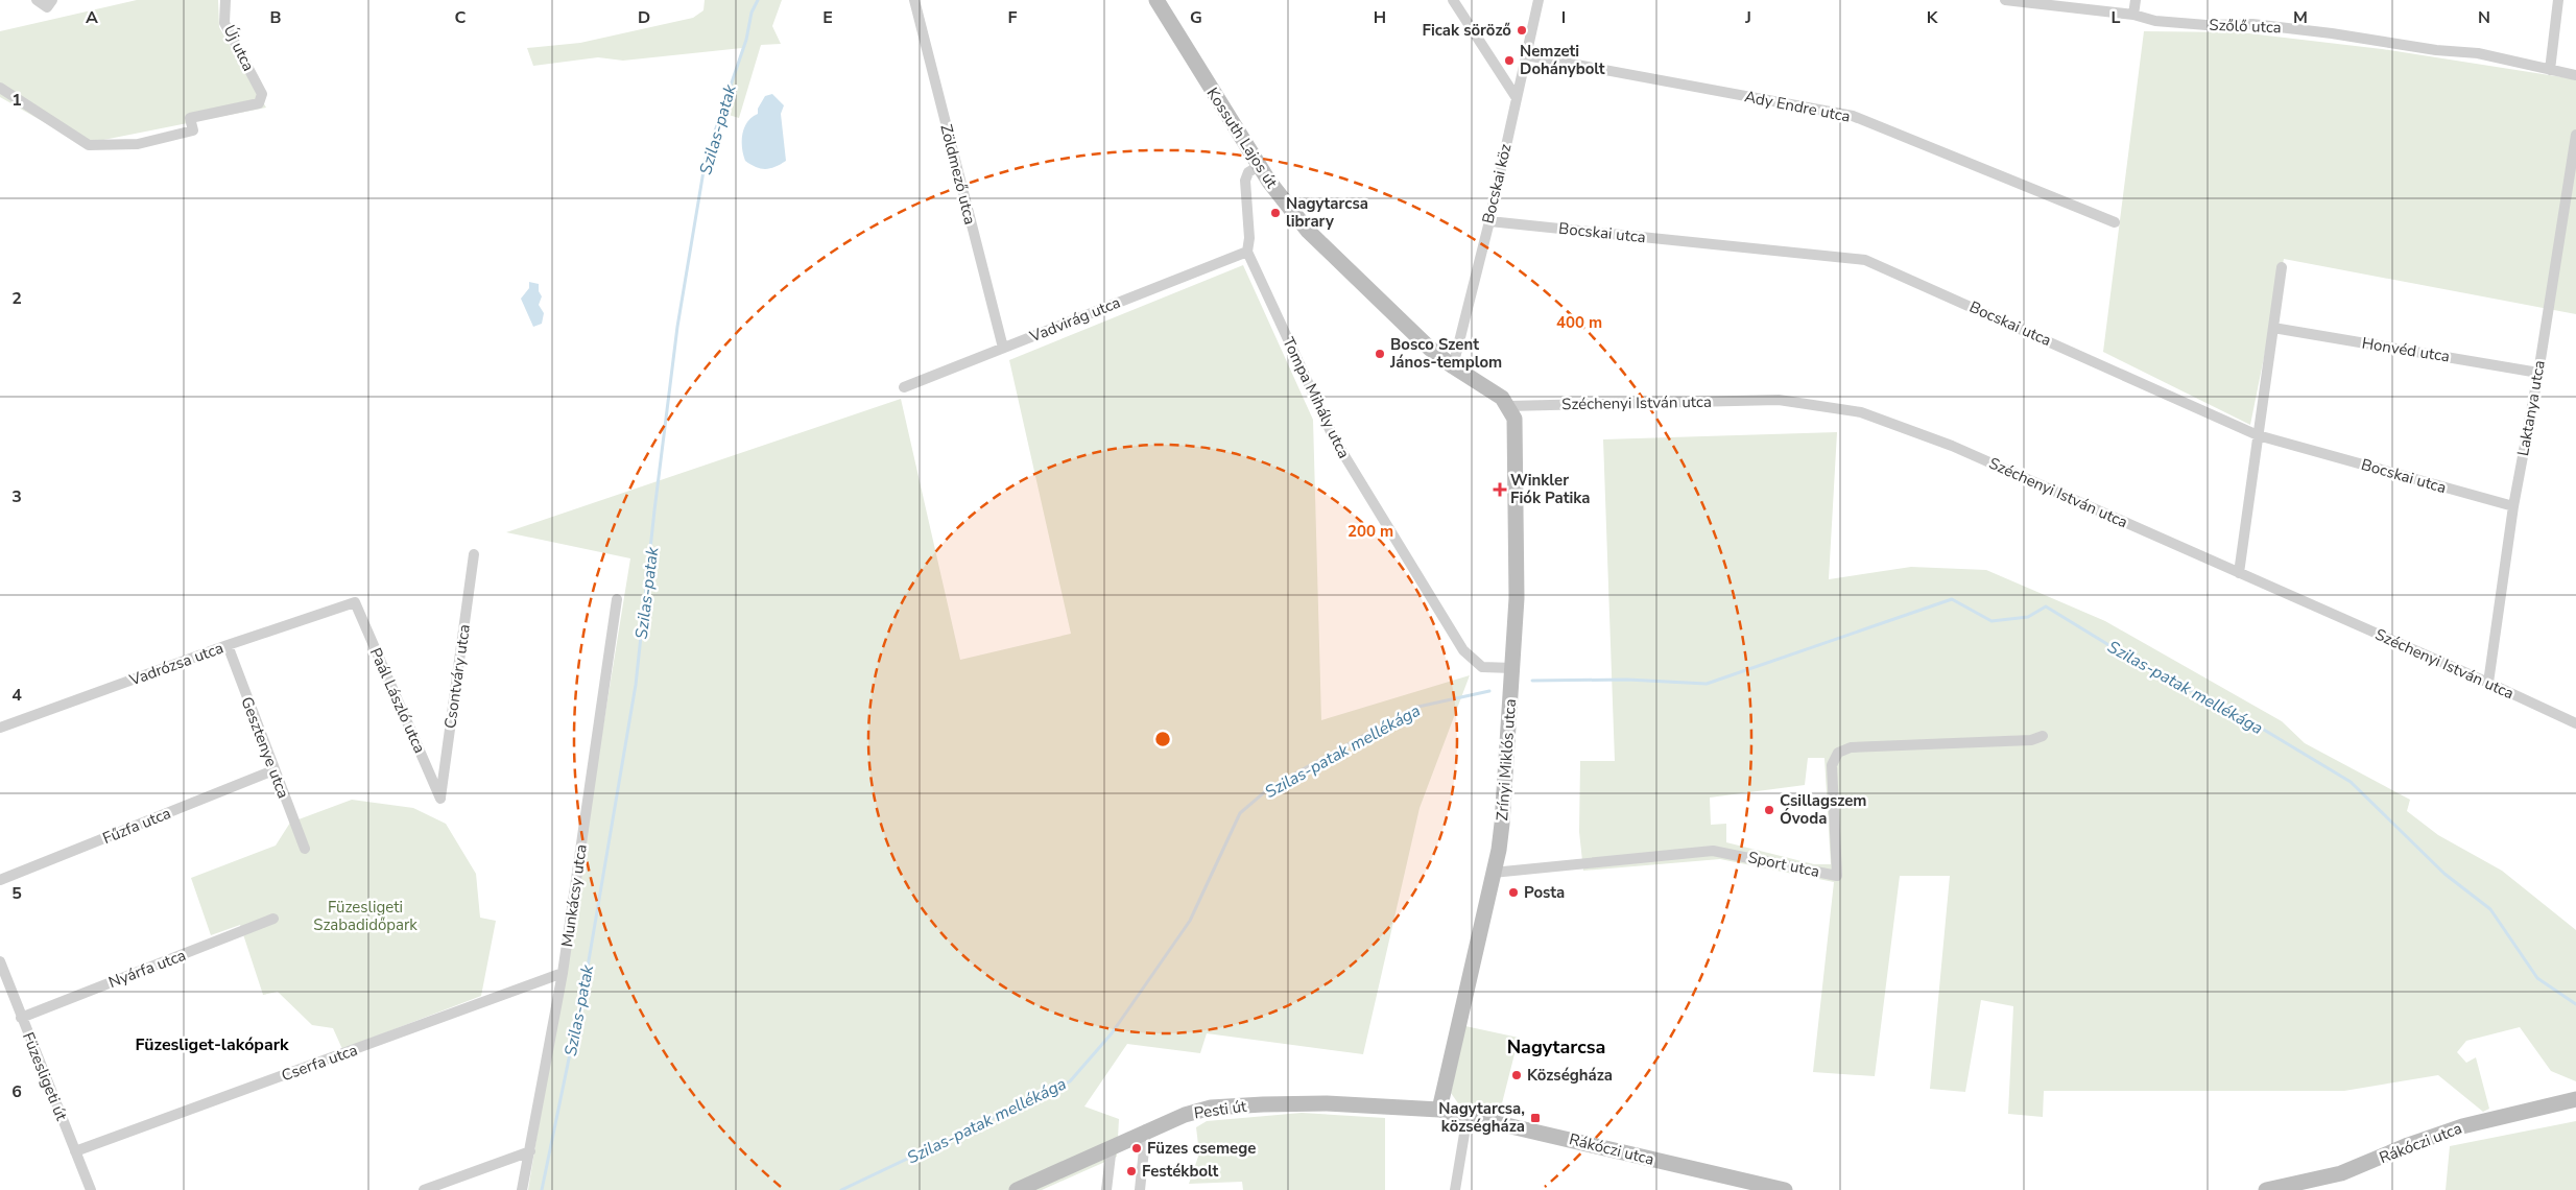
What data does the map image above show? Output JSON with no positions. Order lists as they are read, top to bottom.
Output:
{
  "streets": {
    "main road": [
      "Kossuth Lajos út",
      "Zrínyi Miklós utca",
      "Pesti út",
      "Rákóczi utca"
    ],
    "street": [
      "Szőlő utca",
      "Új utca",
      "Ady Endre utca",
      "Zöldmező utca",
      "Bocskai köz",
      "Bocskai utca",
      "Vadvirág utca",
      "Honvéd utca",
      "Tompa Mihály utca",
      "Széchenyi István utca",
      "Laktanya utca",
      "Vadrózsa utca",
      "Csontváry utca",
      "Paál László utca",
      "Gesztenye utca",
      "Fűzfa utca",
      "Sport utca",
      "Munkácsy utca",
      "Nyárfa utca",
      "Cserfa utca",
      "Füzesligeti út"
    ]
  },
  "crossings": [
    ["Ady Endre utca", "Bocskai köz"],
    ["Kossuth Lajos út", "Bocskai köz"],
    ["Kossuth Lajos út", "Tompa Mihály utca"],
    ["Kossuth Lajos út", "Széchenyi István utca"],
    ["Kossuth Lajos út", "Zrínyi Miklós utca"],
    ["Zöldmező utca", "Vadvirág utca"],
    ["Bocskai köz", "Bocskai utca"],
    ["Bocskai utca", "Laktanya utca"],
    ["Vadvirág utca", "Tompa Mihály utca"],
    ["Honvéd utca", "Laktanya utca"],
    ["Tompa Mihály utca", "Zrínyi Miklós utca"],
    ["Széchenyi István utca", "Laktanya utca"],
    ["Széchenyi István utca", "Zrínyi Miklós utca"],
    ["Vadrózsa utca", "Paál László utca"],
    ["Vadrózsa utca", "Gesztenye utca"],
    ["Csontváry utca", "Paál László utca"],
    ["Gesztenye utca", "Fűzfa utca"],
    ["Zrínyi Miklós utca", "Sport utca"],
    ["Zrínyi Miklós utca", "Pesti út"],
    ["Zrínyi Miklós utca", "Rákóczi utca"],
    ["Munkácsy utca", "Cserfa utca"],
    ["Nyárfa utca", "Füzesligeti út"],
    ["Cserfa utca", "Füzesligeti út"],
    ["Pesti út", "Rákóczi utca"]
  ],
  "districts": ["Füzesliget-lakópark", "Nagytarcsa"],
  "water": ["Szilas-patak", "Szilas-patak mellékága"],
  "parks": ["Füzesligeti Szabadidőpark"],
  "places": {
    "other": [
      "Ficak söröző",
      "Nemzeti Dohánybolt",
      "Nagytarcsa library",
      "Bosco Szent János-templom",
      "Csillagszem Óvoda",
      "Posta",
      "Községháza",
      "Füzes csemege",
      "Festékbolt"
    ],
    "health": ["Winkler Fiók Patika"],
    "transit": ["Nagytarcsa, községháza"]
  },
  "grid": {
    "columns": [
      "A",
      "B",
      "C",
      "D",
      "E",
      "F",
      "G",
      "H",
      "I",
      "J",
      "K",
      "L",
      "M",
      "N"
    ],
    "rows": [
      "1",
      "2",
      "3",
      "4",
      "5",
      "6"
    ]
  },
  "rings": ["400 m", "200 m"]
}
